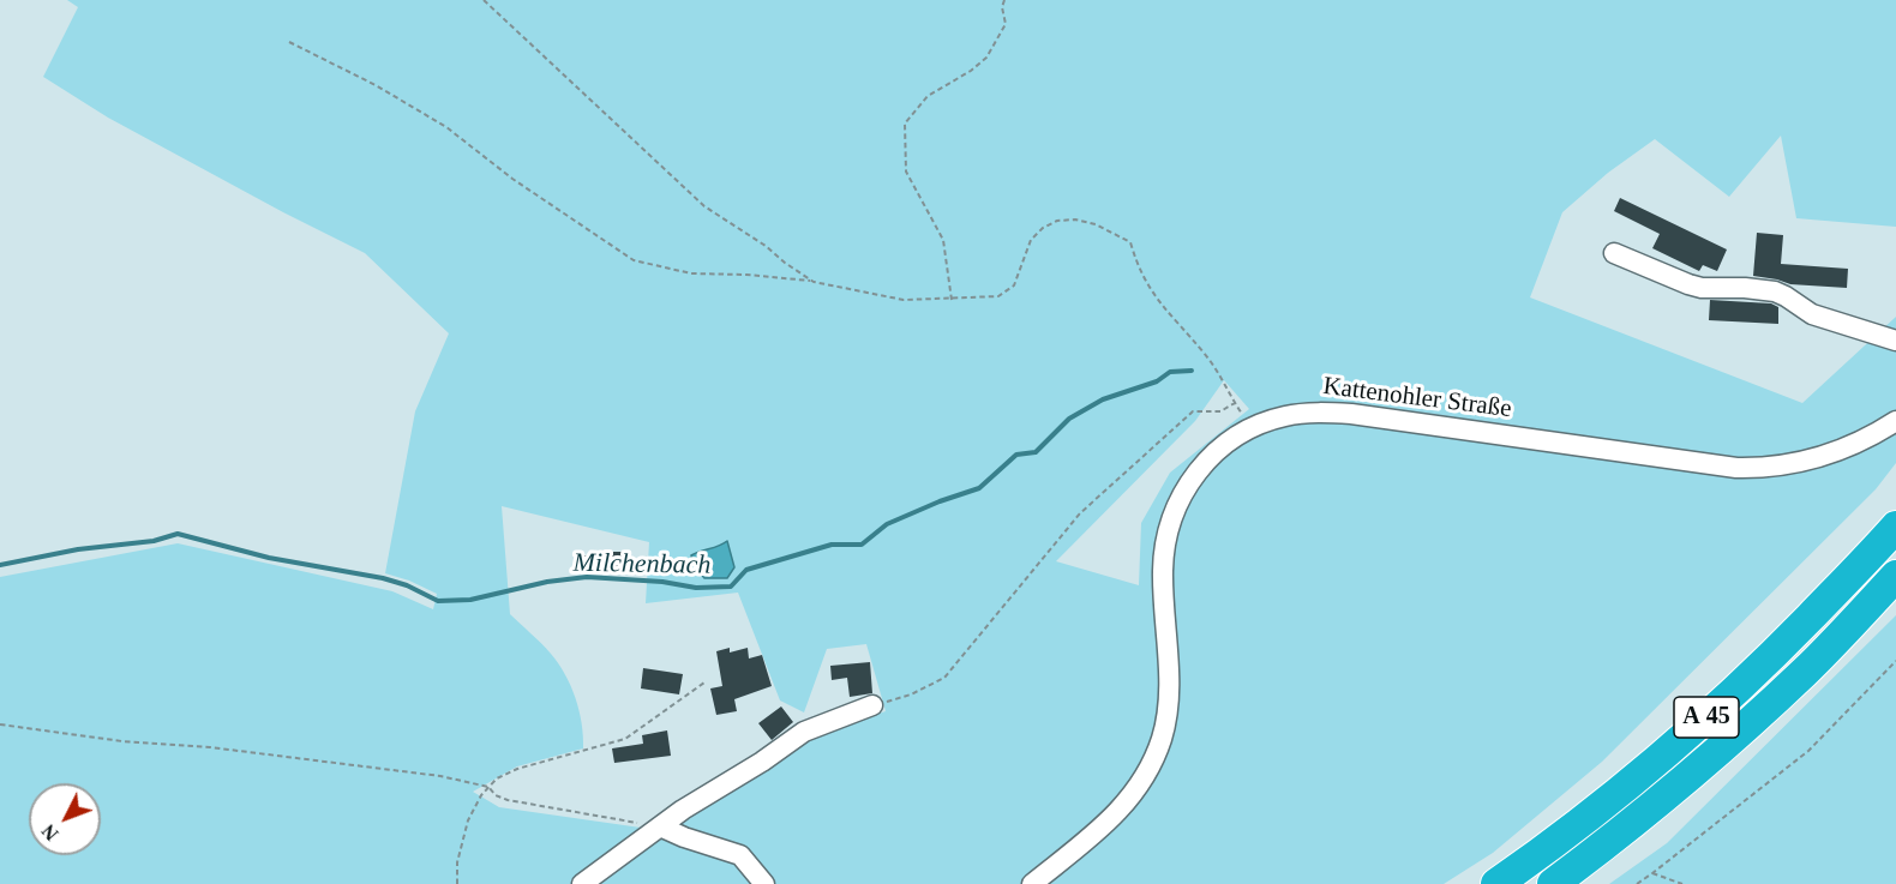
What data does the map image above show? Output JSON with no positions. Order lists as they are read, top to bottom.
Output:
{
  "streets": {
    "highway": ["A 45"],
    "street": ["Kattenohler Straße"]
  },
  "water": ["Milchenbach"],
  "north": "bottom left"
}
